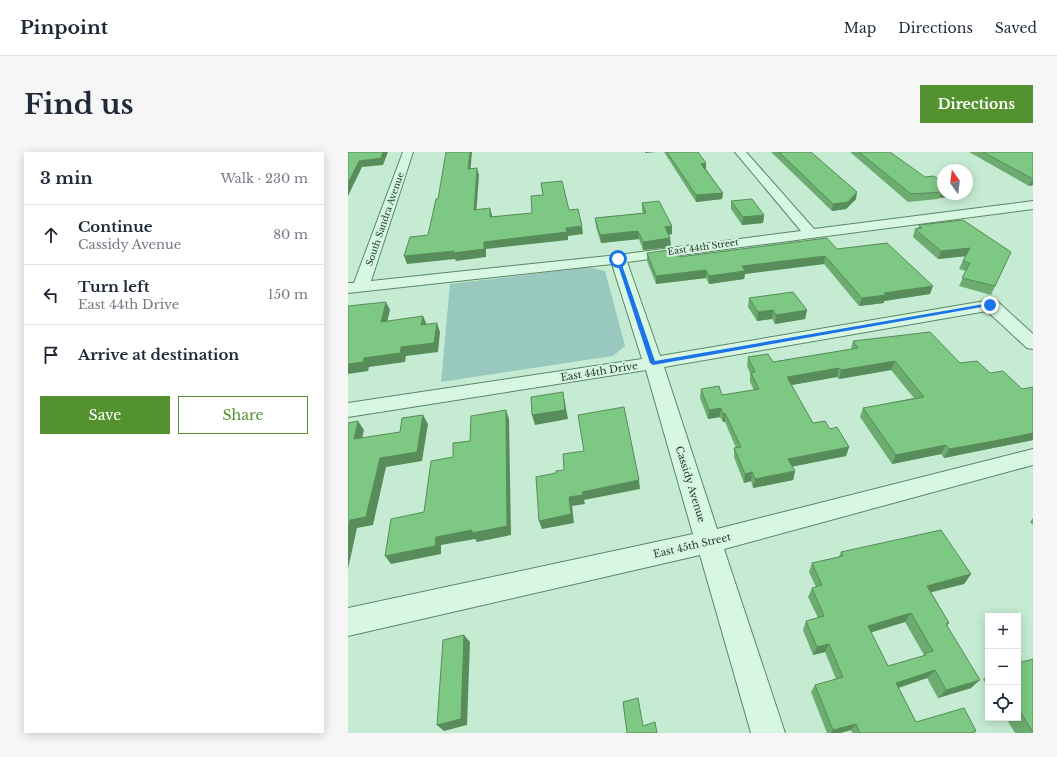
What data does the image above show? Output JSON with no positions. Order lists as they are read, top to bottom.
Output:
{
  "streets": {
    "street": [
      "South Sandra Avenue",
      "East 44th Street",
      "East 44th Drive",
      "Cassidy Avenue",
      "East 45th Street"
    ]
  },
  "crossings": [
    ["South Sandra Avenue", "East 44th Street"],
    ["East 44th Street", "Cassidy Avenue"],
    ["East 44th Drive", "Cassidy Avenue"],
    ["Cassidy Avenue", "East 45th Street"]
  ],
  "north": "top",
  "page": {
    "header": "Pinpoint",
    "nav": ["Map", "Directions", "Saved"],
    "buttons": [
      "Directions",
      ["Save", "Share"]
    ],
    "title": "Find us",
    "heading": ["3 min", "Walk · 230 m"],
    "list": [
      ["Continue", "Cassidy Avenue", "80 m"],
      ["Turn left", "East 44th Drive", "150 m"],
      "Arrive at destination"
    ],
    "map_buttons": ["+", "−"]
  }
}
